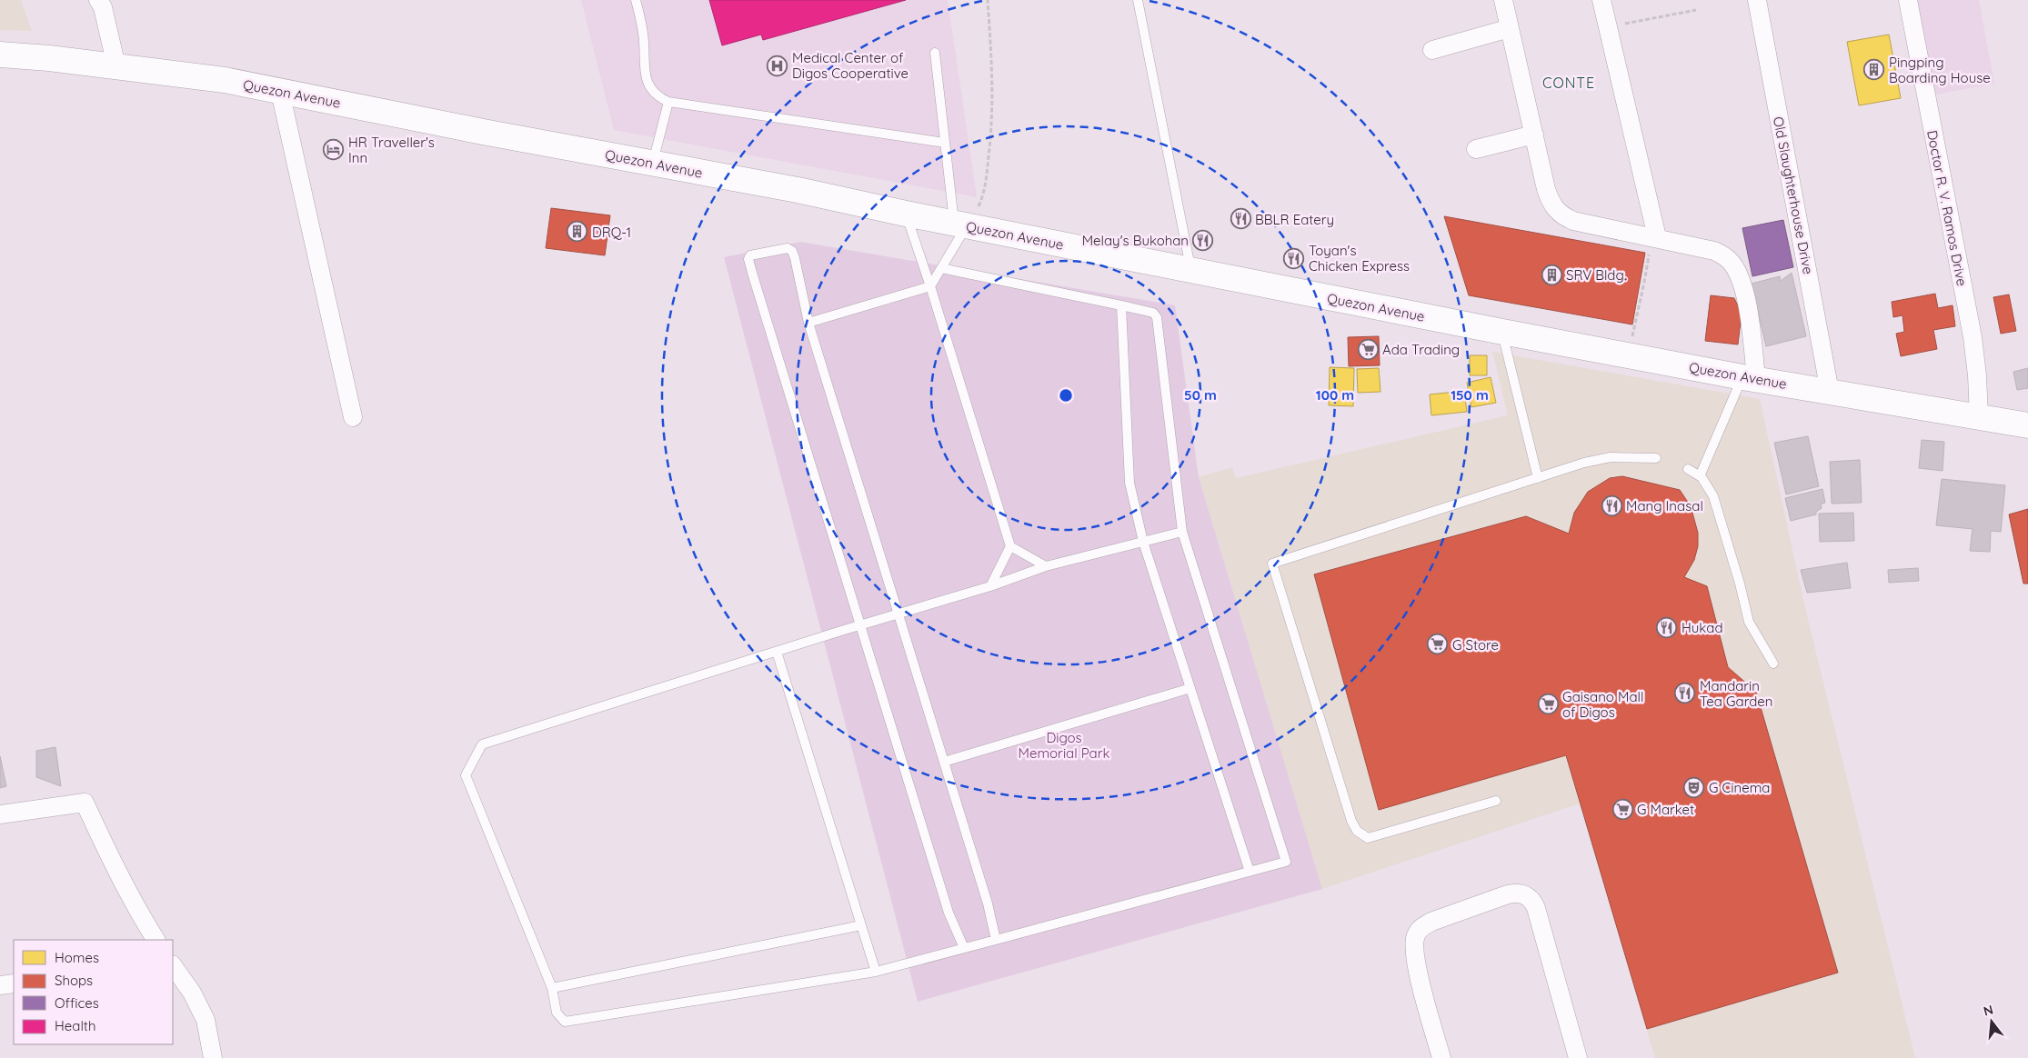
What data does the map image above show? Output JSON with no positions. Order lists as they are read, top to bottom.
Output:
{
  "streets": {
    "main road": ["Quezon Avenue"],
    "street": ["Old Slaughterhouse Drive", "Doctor R. V. Ramos Drive"]
  },
  "crossings": [
    ["Quezon Avenue", "Old Slaughterhouse Drive"],
    ["Quezon Avenue", "Doctor R. V. Ramos Drive"]
  ],
  "districts": ["CONTE"],
  "parks": ["Digos Memorial Park"],
  "places": {
    "hospital": ["Medical Center of Digos Cooperative"],
    "building": ["Pingping Boarding House", "DRQ-1", "SRV Bldg."],
    "hotel": ["HR Traveller's Inn"],
    "restaurant": [
      "BBLR Eatery",
      "Melay's Bukohan",
      "Toyan's Chicken Express",
      "Mang Inasal",
      "Hukad",
      "Mandarin Tea Garden"
    ],
    "supermarket": [
      "Ada Trading",
      "G Store",
      "Gaisano Mall of Digos",
      "G Market"
    ],
    "theatre": ["G Cinema"]
  },
  "legend": [
    "Homes",
    "Shops",
    "Offices",
    "Health"
  ],
  "north": "top",
  "rings": ["50 m", "100 m", "150 m"]
}
